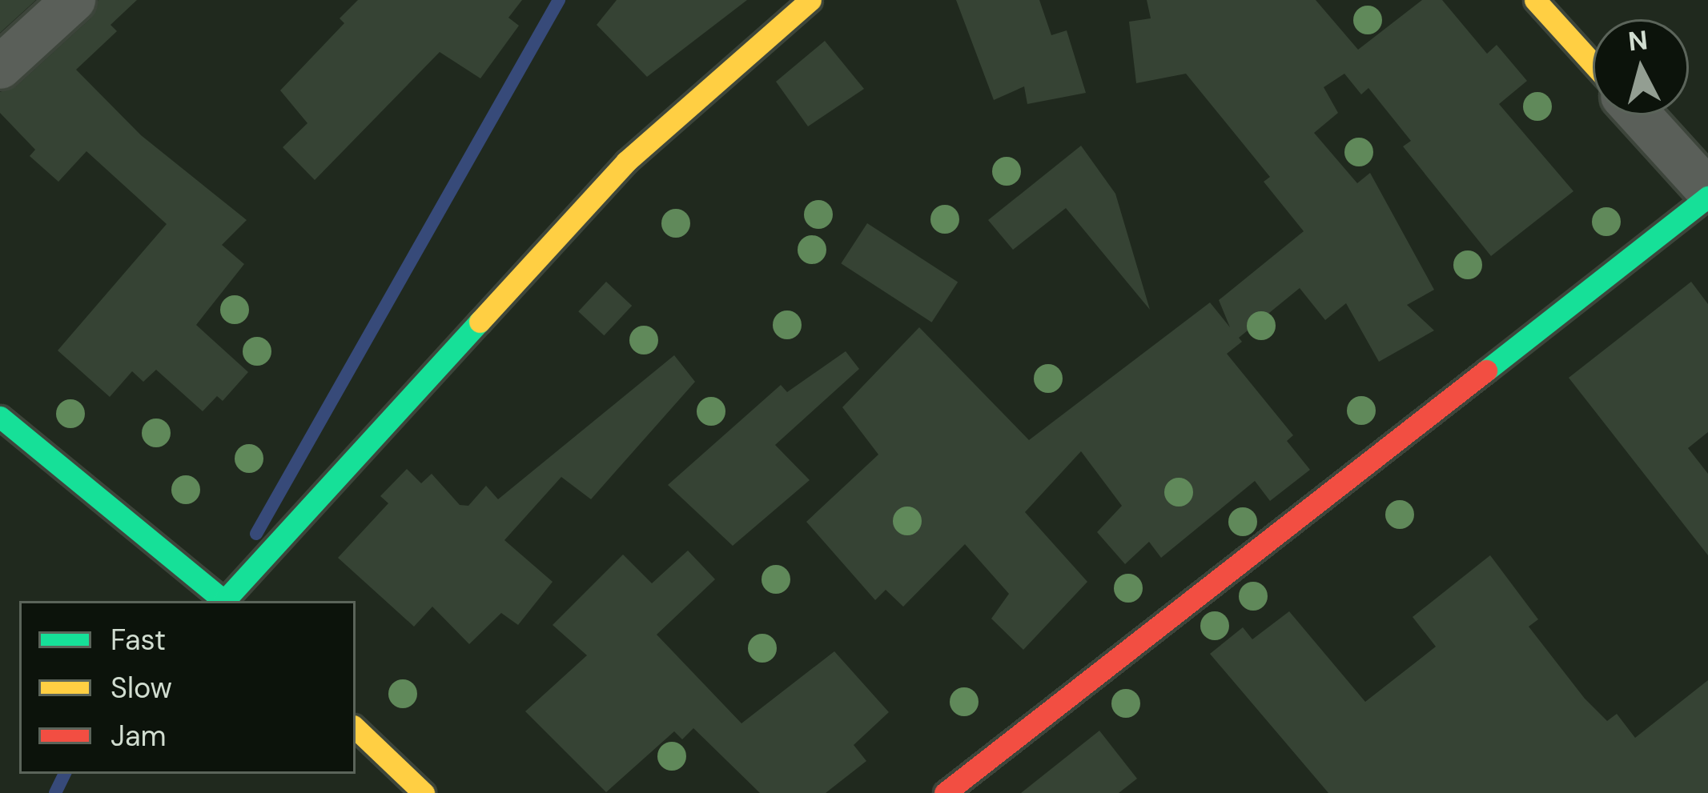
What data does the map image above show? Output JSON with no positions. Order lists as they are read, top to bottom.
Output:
{
  "legend": ["Fast", "Slow", "Jam"],
  "north": "top"
}
